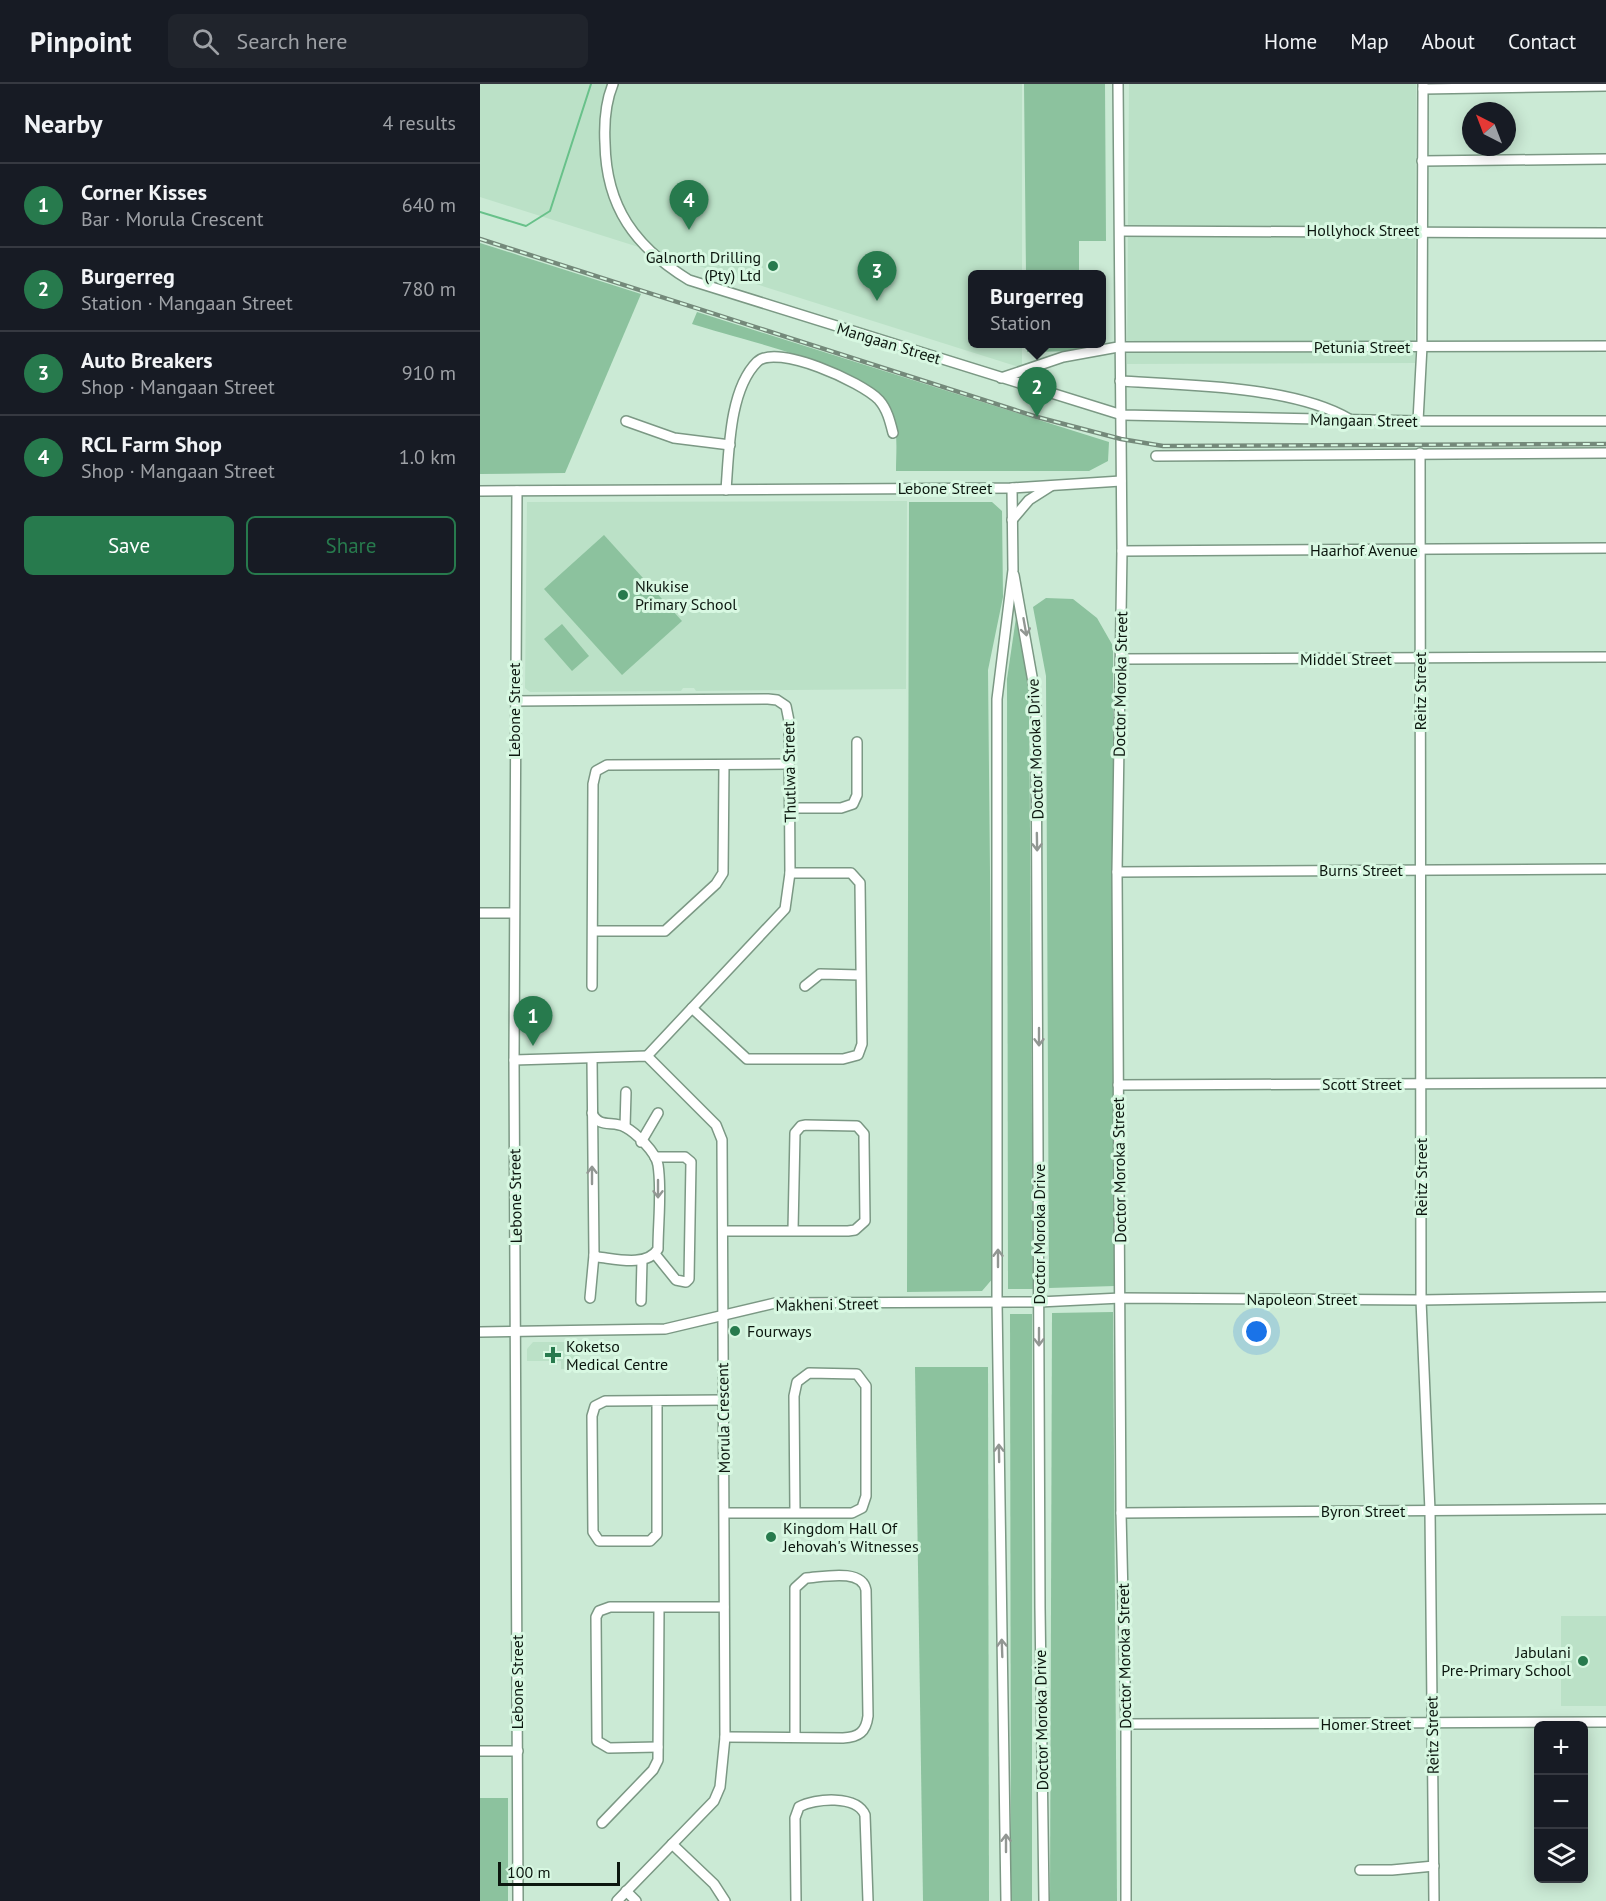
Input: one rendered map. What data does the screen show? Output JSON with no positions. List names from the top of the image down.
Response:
{
  "streets": {
    "street": [
      "Hollyhock Street",
      "Mangaan Street",
      "Petunia Street",
      "Lebone Street",
      "Haarhof Avenue",
      "Middel Street",
      "Doctor Moroka Street",
      "Reitz Street",
      "Doctor Moroka Drive",
      "Thutlwa Street",
      "Burns Street",
      "Scott Street",
      "Napoleon Street",
      "Makheni Street",
      "Morula Crescent",
      "Byron Street",
      "Homer Street"
    ]
  },
  "crossings": [
    ["Hollyhock Street", "Doctor Moroka Street"],
    ["Mangaan Street", "Petunia Street"],
    ["Mangaan Street", "Doctor Moroka Street"],
    ["Petunia Street", "Doctor Moroka Street"],
    ["Lebone Street", "Doctor Moroka Street"],
    ["Lebone Street", "Doctor Moroka Drive"],
    ["Lebone Street", "Thutlwa Street"],
    ["Lebone Street", "Makheni Street"],
    ["Haarhof Avenue", "Doctor Moroka Street"],
    ["Haarhof Avenue", "Reitz Street"],
    ["Middel Street", "Doctor Moroka Street"],
    ["Middel Street", "Reitz Street"],
    ["Doctor Moroka Street", "Burns Street"],
    ["Doctor Moroka Street", "Scott Street"],
    ["Doctor Moroka Street", "Napoleon Street"],
    ["Doctor Moroka Street", "Byron Street"],
    ["Doctor Moroka Street", "Homer Street"],
    ["Reitz Street", "Burns Street"],
    ["Reitz Street", "Scott Street"],
    ["Reitz Street", "Napoleon Street"],
    ["Reitz Street", "Byron Street"],
    ["Reitz Street", "Homer Street"],
    ["Doctor Moroka Drive", "Napoleon Street"],
    ["Doctor Moroka Drive", "Makheni Street"],
    ["Thutlwa Street", "Morula Crescent"],
    ["Napoleon Street", "Makheni Street"],
    ["Makheni Street", "Morula Crescent"]
  ],
  "places": {
    "other": [
      "Galnorth Drilling (Pty) Ltd",
      "Nkukise Primary School",
      "Fourways",
      "Kingdom Hall Of Jehovah's Witnesses",
      "Jabulani Pre-Primary School"
    ],
    "health": ["Koketso Medical Centre"]
  },
  "scale_bar": "100 m",
  "north": "top left",
  "page": {
    "header": "Pinpoint",
    "search": "Search here",
    "nav": [
      "Home",
      "Map",
      "About",
      "Contact"
    ],
    "heading": ["Nearby", "4 results"],
    "list": [
      {
        "mark": "1",
        "name": "Corner Kisses",
        "note": "Bar · Morula Crescent",
        "value": "640 m"
      },
      {
        "mark": "2",
        "name": "Burgerreg",
        "note": "Station · Mangaan Street",
        "value": "780 m"
      },
      {
        "mark": "3",
        "name": "Auto Breakers",
        "note": "Shop · Mangaan Street",
        "value": "910 m"
      },
      {
        "mark": "4",
        "name": "RCL Farm Shop",
        "note": "Shop · Mangaan Street",
        "value": "1.0 km"
      }
    ],
    "pins": [
      "4",
      "3",
      "2",
      "1"
    ],
    "popup": ["Burgerreg", "Station"],
    "buttons": ["Save", "Share"],
    "map_buttons": ["+", "−"],
    "scale": "100 m"
  }
}
